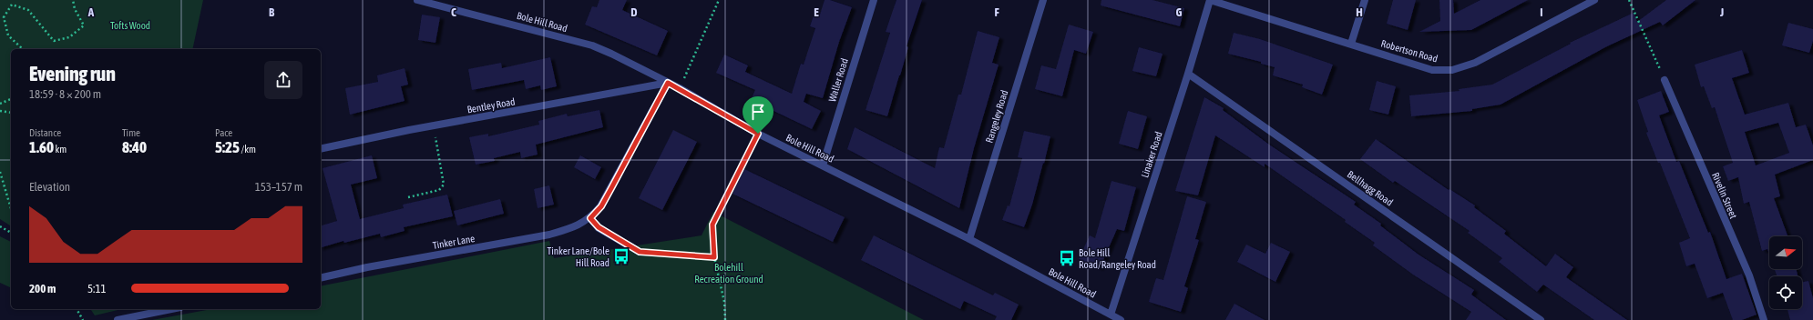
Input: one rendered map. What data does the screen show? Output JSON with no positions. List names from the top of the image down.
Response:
{
  "streets": {
    "street": [
      "Bole Hill Road",
      "Robertson Road",
      "Waller Road",
      "Bentley Road",
      "Rangeley Road",
      "Linaker Road",
      "Bellhagg Road",
      "Rivelin Street",
      "Tinker Lane"
    ]
  },
  "crossings": [
    ["Bole Hill Road", "Waller Road"],
    ["Bole Hill Road", "Bentley Road"],
    ["Bole Hill Road", "Rangeley Road"],
    ["Bole Hill Road", "Linaker Road"],
    ["Bole Hill Road", "Tinker Lane"],
    ["Robertson Road", "Linaker Road"],
    ["Bentley Road", "Tinker Lane"],
    ["Linaker Road", "Bellhagg Road"]
  ],
  "parks": ["Tofts Wood", "Bolehill Recreation Ground"],
  "places": {
    "bus stop": ["Tinker Lane/Bole Hill Road", "Bole Hill Road/Rangeley Road"]
  },
  "north": "right",
  "page": {
    "heading": ["Evening run", "18:59 · 8 × 200 m"],
    "stats": [
      ["Distance", "1.60 km"],
      ["Time", "8:40"],
      ["Pace", "5:25 /km"]
    ],
    "chart": ["Elevation", "153–157 m"],
    "list": [
      {
        "name": "200 m",
        "note": "5:11"
      }
    ]
  },
  "grid": {
    "columns": [
      "A",
      "B",
      "C",
      "D",
      "E",
      "F",
      "G",
      "H",
      "I",
      "J"
    ]
  }
}
